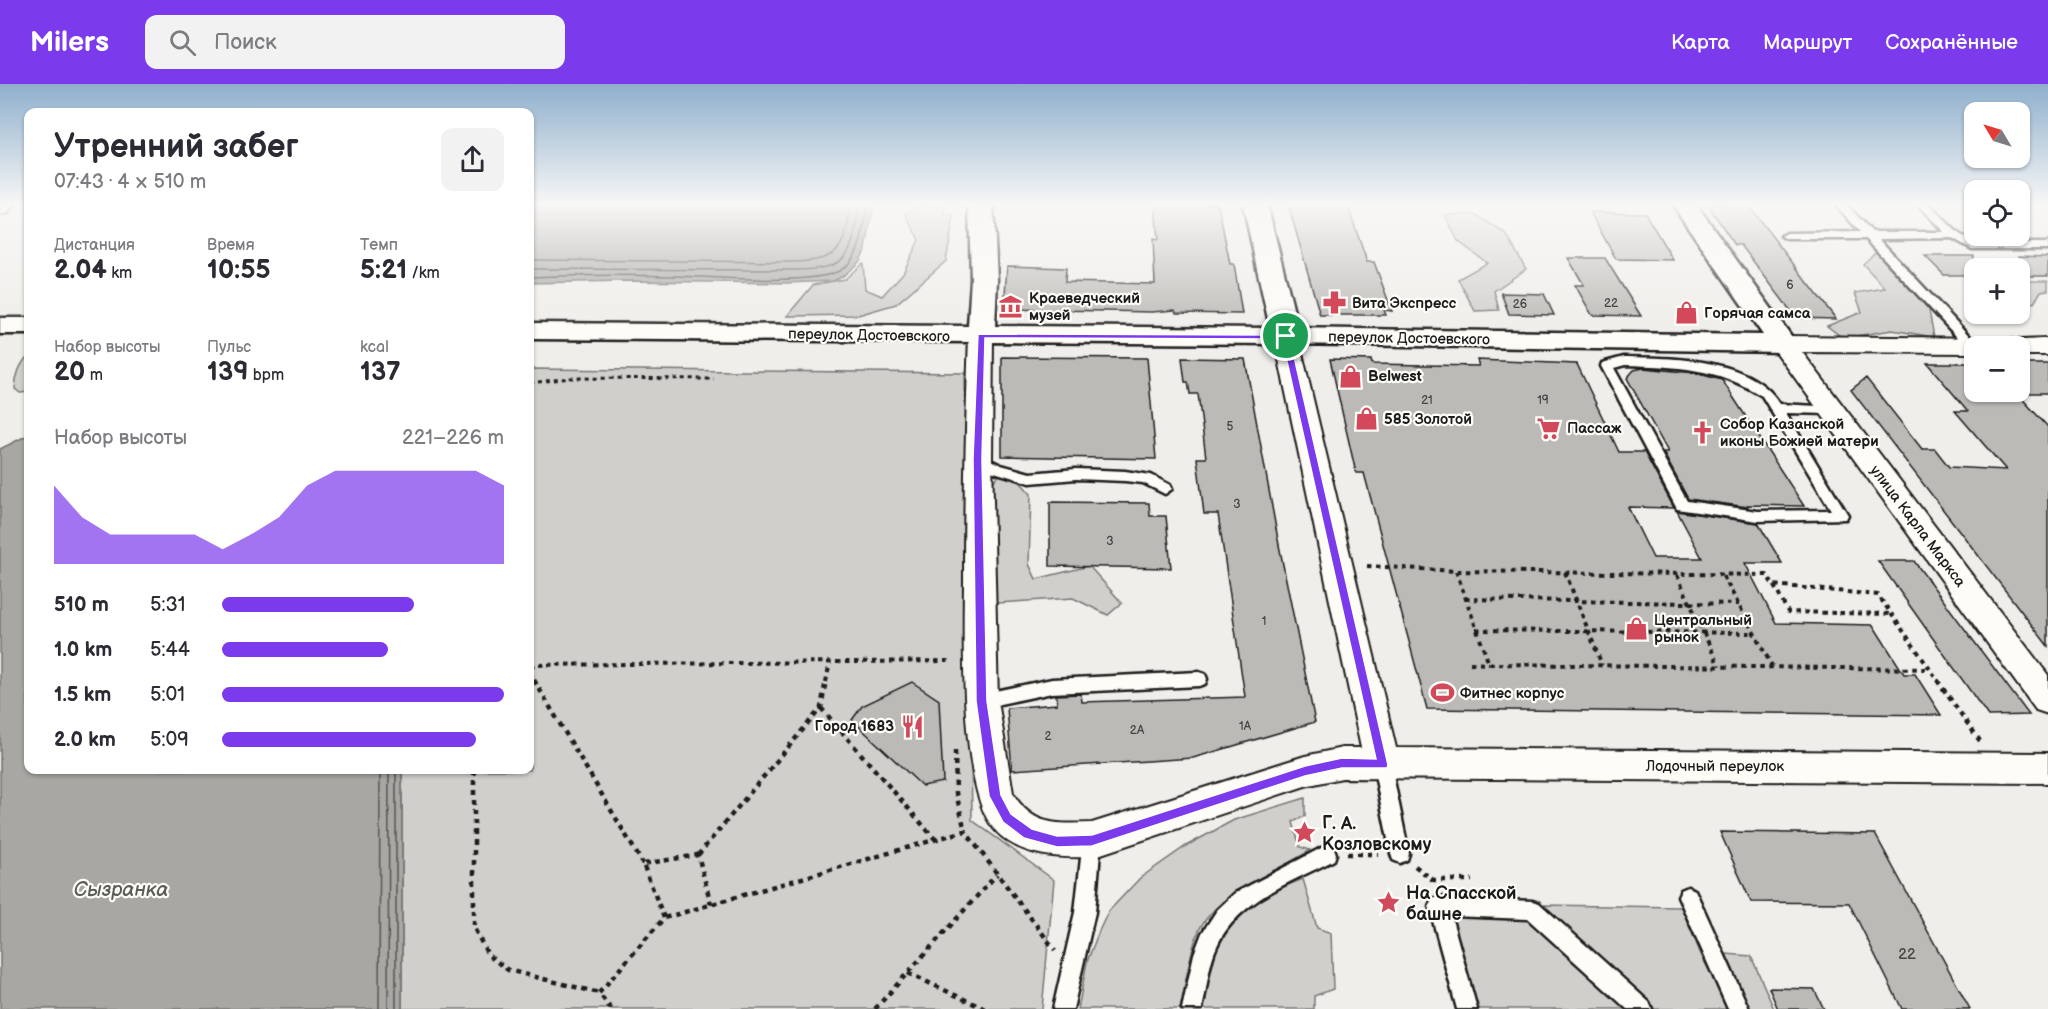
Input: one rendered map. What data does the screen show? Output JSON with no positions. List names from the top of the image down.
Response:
{
  "streets": {
    "main road": ["переулок Достоевского", "улица Карла Маркса"],
    "street": ["Лодочный переулок"]
  },
  "crossings": [
    ["переулок Достоевского", "улица Карла Маркса"],
    ["переулок Достоевского", "Лодочный переулок"]
  ],
  "water": ["Сызранка"],
  "places": {
    "pharmacy": ["Вита Экспресс"],
    "museum": ["Краеведческий музей"],
    "shop": [
      "Горячая самса",
      "Belwest",
      "585 Золотой",
      "Центральный рынок"
    ],
    "supermarket": ["Пассаж"],
    "church": ["Собор Казанской иконы Божией матери"],
    "sports": ["Фитнес корпус"],
    "restaurant": ["Город 1683"],
    "place": ["Г. А. Козловскому", "На Спасской башне"]
  },
  "house_numbers": [
    "6",
    "22",
    "26",
    "21",
    "19",
    "5",
    "3",
    "3",
    "1",
    "1А",
    "2А",
    "2",
    "22"
  ],
  "north": "top left",
  "page": {
    "header": "Milers",
    "search": "Поиск",
    "nav": ["Карта", "Маршрут", "Сохранённые"],
    "map_buttons": ["+", "−"],
    "heading": ["Утренний забег", "07:43 · 4 × 510 m"],
    "stats": [
      ["Дистанция", "2.04 km"],
      ["Время", "10:55"],
      ["Темп", "5:21 /km"],
      ["Набор высоты", "20 m"],
      ["Пульс", "139 bpm"],
      ["kcal", "137"]
    ],
    "chart": ["Набор высоты", "221–226 m"],
    "list": [
      {
        "name": "510 m",
        "note": "5:31"
      },
      {
        "name": "1.0 km",
        "note": "5:44"
      },
      {
        "name": "1.5 km",
        "note": "5:01"
      },
      {
        "name": "2.0 km",
        "note": "5:09"
      }
    ]
  }
}
